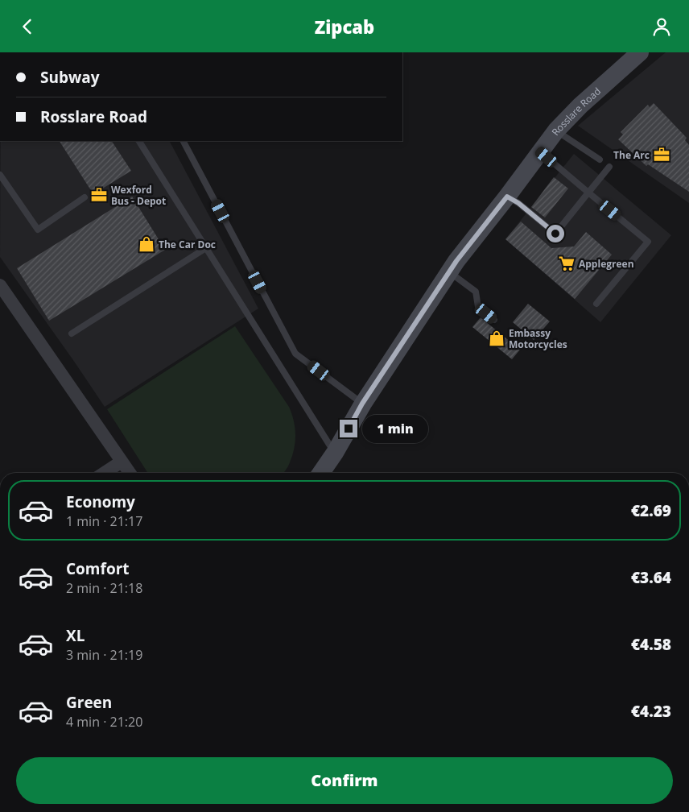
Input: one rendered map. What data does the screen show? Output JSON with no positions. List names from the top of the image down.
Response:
{
  "streets": {
    "main road": ["Rosslare Road"]
  },
  "places": {
    "office": ["The Arc", "Wexford Bus - Depot"],
    "shop": ["The Car Doc", "Embassy Motorcycles"],
    "supermarket": ["Applegreen"]
  },
  "page": {
    "header": "Zipcab",
    "banner": ["Subway", "Rosslare Road"],
    "bubble": "1 min",
    "list": [
      {
        "name": "Economy",
        "note": "1 min · 21:17",
        "value": "€2.69"
      },
      {
        "name": "Comfort",
        "note": "2 min · 21:18",
        "value": "€3.64"
      },
      {
        "name": "XL",
        "note": "3 min · 21:19",
        "value": "€4.58"
      },
      {
        "name": "Green",
        "note": "4 min · 21:20",
        "value": "€4.23"
      }
    ],
    "buttons": "Confirm"
  }
}
